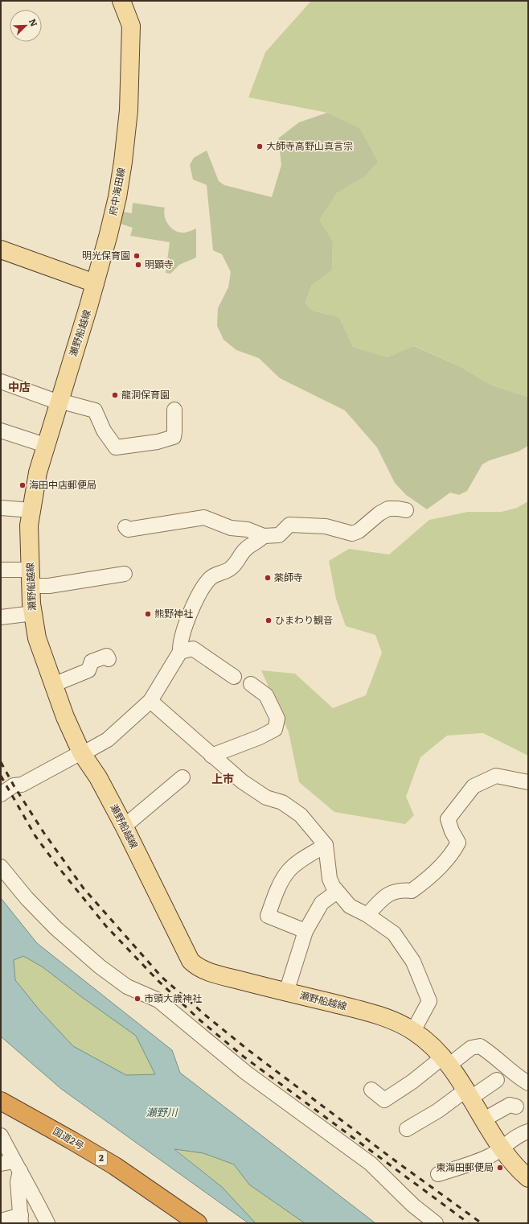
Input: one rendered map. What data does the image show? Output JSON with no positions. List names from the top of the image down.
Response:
{
  "streets": {
    "highway": ["国道2号", "2"],
    "main road": ["府中海田線", "瀬野船越線"]
  },
  "crossings": [
    ["府中海田線", "瀬野船越線"]
  ],
  "districts": ["中店", "上市"],
  "water": ["瀬野川"],
  "places": [
    "大師寺高野山真言宗",
    "明光保育園",
    "明顕寺",
    "龍洞保育園",
    "海田中店郵便局",
    "薬師寺",
    "熊野神社",
    "ひまわり観音",
    "市頭大歳神社",
    "東海田郵便局"
  ],
  "north": "top right"
}
